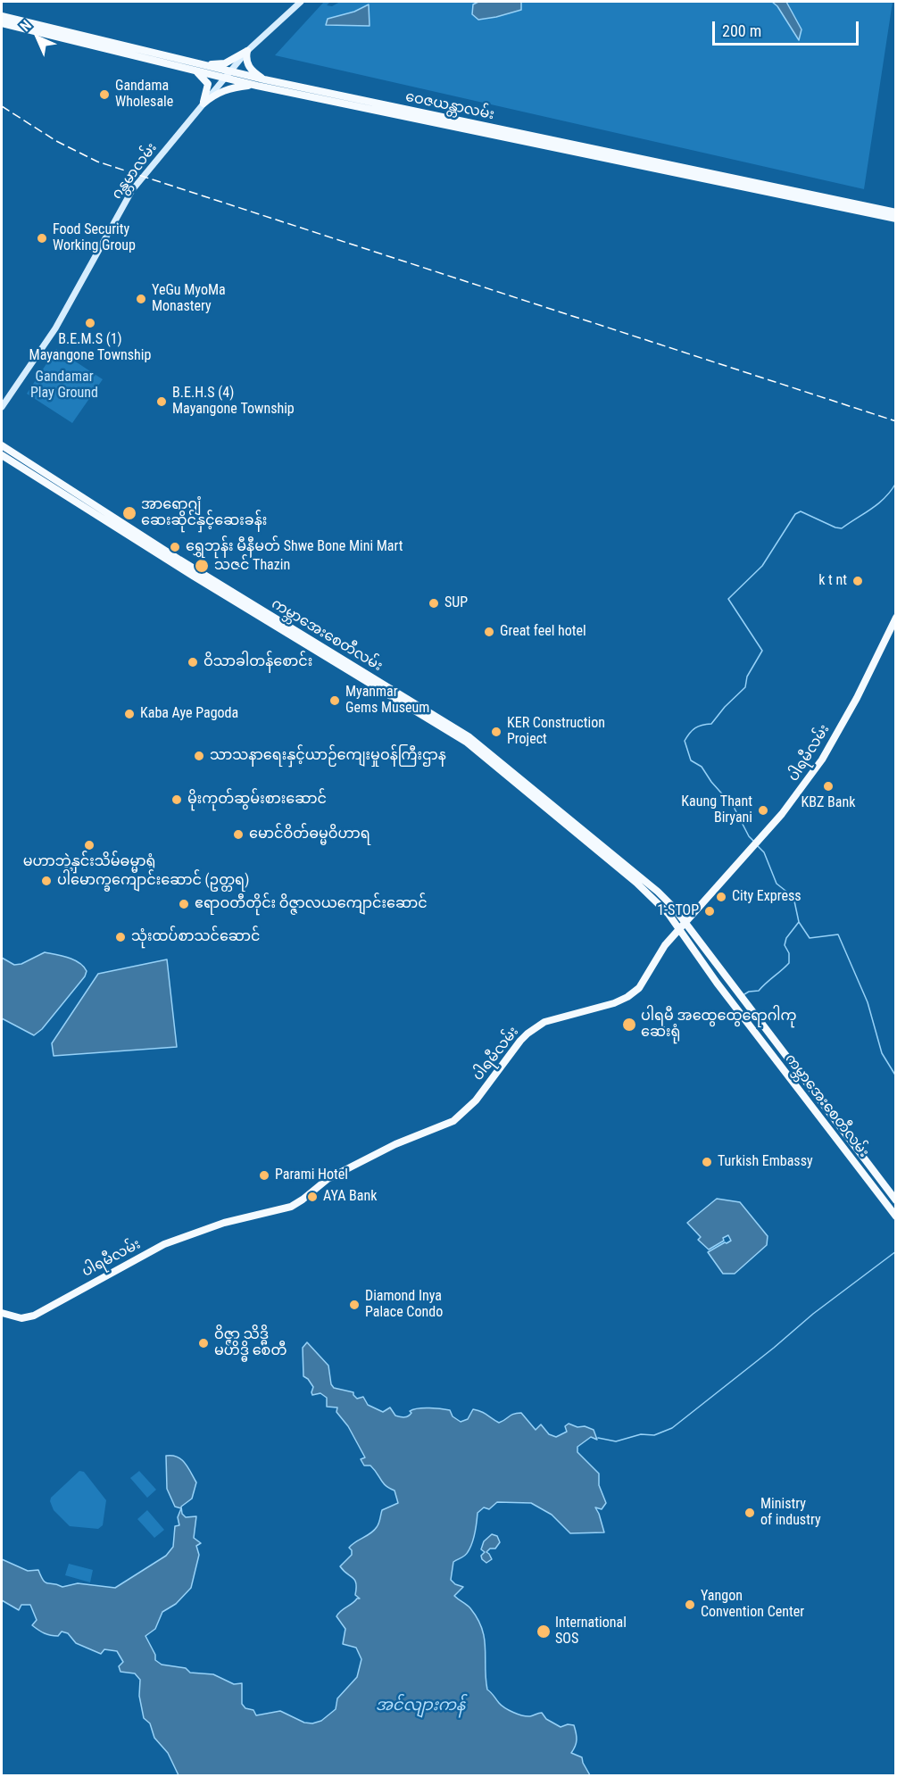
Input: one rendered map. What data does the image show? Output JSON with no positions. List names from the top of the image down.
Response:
{
  "streets": {
    "main road": [
      "ဝေဇယန္တာလမ်း",
      "ဂန္တမာလမ်း",
      "ကမ္ဘာအေးစေတီလမ်း",
      "ပါရမီလမ်း"
    ]
  },
  "crossings": [
    ["ဝေဇယန္တာလမ်း", "ဂန္တမာလမ်း"],
    ["ကမ္ဘာအေးစေတီလမ်း", "ပါရမီလမ်း"]
  ],
  "water": ["အင်လျားကန်"],
  "parks": ["Gandamar Play Ground"],
  "places": [
    "Gandama Wholesale",
    "Food Security Working Group",
    "YeGu MyoMa Monastery",
    "B.E.M.S (1) Mayangone Township",
    "B.E.H.S (4) Mayangone Township",
    "အာရောဂျံ ဆေးဆိုင်နှင့်ဆေးခန်း",
    "ရွှေဘုန်း မီနီမတ် Shwe Bone Mini Mart",
    "သဇင် Thazin",
    "k t nt",
    "SUP",
    "Great feel hotel",
    "ဝိသာခါတန်စောင်း",
    "Myanmar Gems Museum",
    "Kaba Aye Pagoda",
    "KER Construction Project",
    "သာသနာရေးနှင့်ယာဉ်ကျေးမှုဝန်ကြီးဌာန",
    "KBZ Bank",
    "မိုးကုတ်ဆွမ်းစားဆောင်",
    "Kaung Thant Biryani",
    "မောင်ဝိတ်ဓမ္မဝိဟာရ",
    "မဟာဘွဲ့နှင်းသိမ်ဓမ္မာရုံ",
    "ပါမောက္ခကျောင်းဆောင် (ဥတ္တရ)",
    "City Express",
    "ဧရာဝတီတိုင်း ဝိဇ္ဇာလယကျောင်းဆောင်",
    "1-STOP",
    "သုံးထပ်စာသင်ဆောင်",
    "ပါရမီ အထွေထွေရောဂါကု ဆေးရုံ",
    "Turkish Embassy",
    "Parami Hotel",
    "AYA Bank",
    "Diamond Inya Palace Condo",
    "ဝိဇ္ဇာ သိဒ္ဓိ မဟိဒ္ဓိ စေတီ",
    "Ministry of industry",
    "Yangon Convention Center",
    "International SOS"
  ],
  "scale_bar": "200 m",
  "north": "top left"
}
